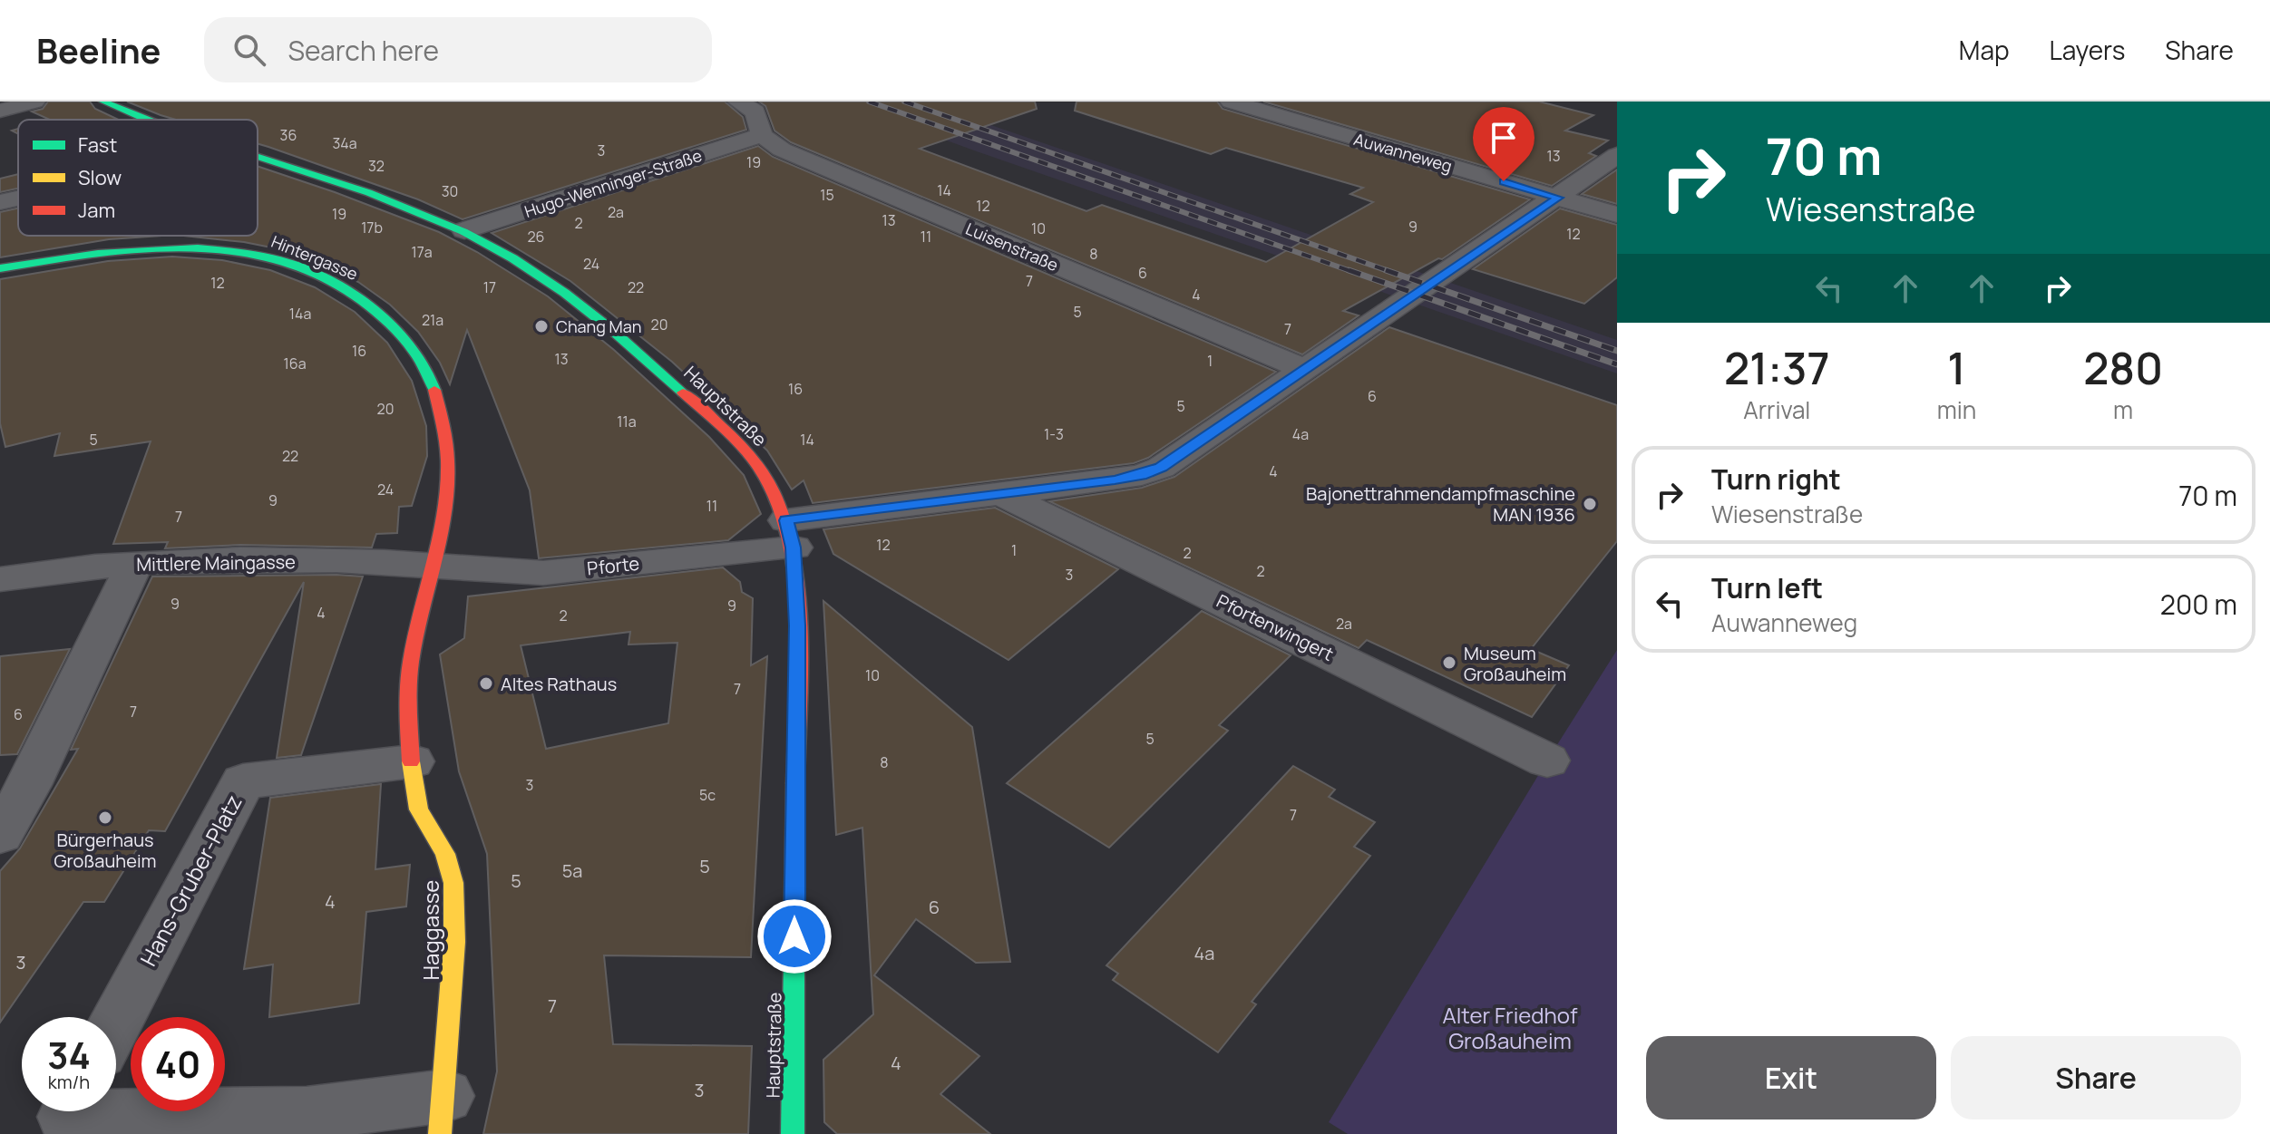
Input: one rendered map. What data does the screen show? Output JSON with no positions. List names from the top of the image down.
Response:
{
  "streets": {
    "street": [
      "Auwanneweg",
      "Hugo-Wenninger-Straße",
      "Luisenstraße",
      "Hintergasse",
      "Hauptstraße",
      "Mittlere Maingasse",
      "Pforte",
      "Pfortenwingert",
      "Hans-Gruber-Platz",
      "Haggasse"
    ]
  },
  "crossings": [
    ["Auwanneweg", "Pforte"],
    ["Hugo-Wenninger-Straße", "Luisenstraße"],
    ["Hugo-Wenninger-Straße", "Hauptstraße"],
    ["Luisenstraße", "Pforte"],
    ["Hintergasse", "Mittlere Maingasse"],
    ["Hintergasse", "Pforte"],
    ["Hintergasse", "Haggasse"],
    ["Hauptstraße", "Pforte"],
    ["Mittlere Maingasse", "Pforte"],
    ["Mittlere Maingasse", "Haggasse"],
    ["Pforte", "Pfortenwingert"],
    ["Pforte", "Haggasse"],
    ["Hans-Gruber-Platz", "Haggasse"]
  ],
  "parks": ["Alter Friedhof Großauheim"],
  "places": [
    "Chang Man",
    "Bajonettrahmendampfmaschine MAN 1936",
    "Museum Großauheim",
    "Altes Rathaus",
    "Bürgerhaus Großauheim"
  ],
  "house_numbers": [
    "36",
    "34a",
    "3",
    "13",
    "19",
    "32",
    "14",
    "30",
    "15",
    "12",
    "2a",
    "19",
    "13",
    "2",
    "9",
    "17b",
    "10",
    "12",
    "26",
    "11",
    "17a",
    "8",
    "24",
    "6",
    "7",
    "12",
    "17",
    "22",
    "4",
    "5",
    "14a",
    "21a",
    "20",
    "7",
    "16",
    "13",
    "1",
    "16a",
    "16",
    "6",
    "5",
    "20",
    "11a",
    "1-3",
    "4a",
    "5",
    "14",
    "22",
    "4",
    "24",
    "9",
    "11",
    "7",
    "12",
    "1",
    "2",
    "2",
    "3",
    "9",
    "9",
    "4",
    "2",
    "2a",
    "10",
    "7",
    "7",
    "6",
    "5",
    "8",
    "3",
    "5c",
    "7",
    "5",
    "5a",
    "5",
    "4",
    "6",
    "4a",
    "3",
    "7",
    "4",
    "3"
  ],
  "legend": ["Fast", "Slow", "Jam"],
  "page": {
    "header": "Beeline",
    "search": "Search here",
    "nav": ["Map", "Layers", "Share"],
    "turn": ["70 m", "Wiesenstraße"],
    "eta": [
      "21:37",
      "Arrival",
      "1",
      "min",
      "280",
      "m"
    ],
    "list": [
      {
        "name": "Turn right",
        "note": "Wiesenstraße",
        "value": "70 m"
      },
      {
        "name": "Turn left",
        "note": "Auwanneweg",
        "value": "200 m"
      }
    ],
    "speed": "34 km/h",
    "limit": "40",
    "buttons": ["Exit", "Share"]
  }
}
